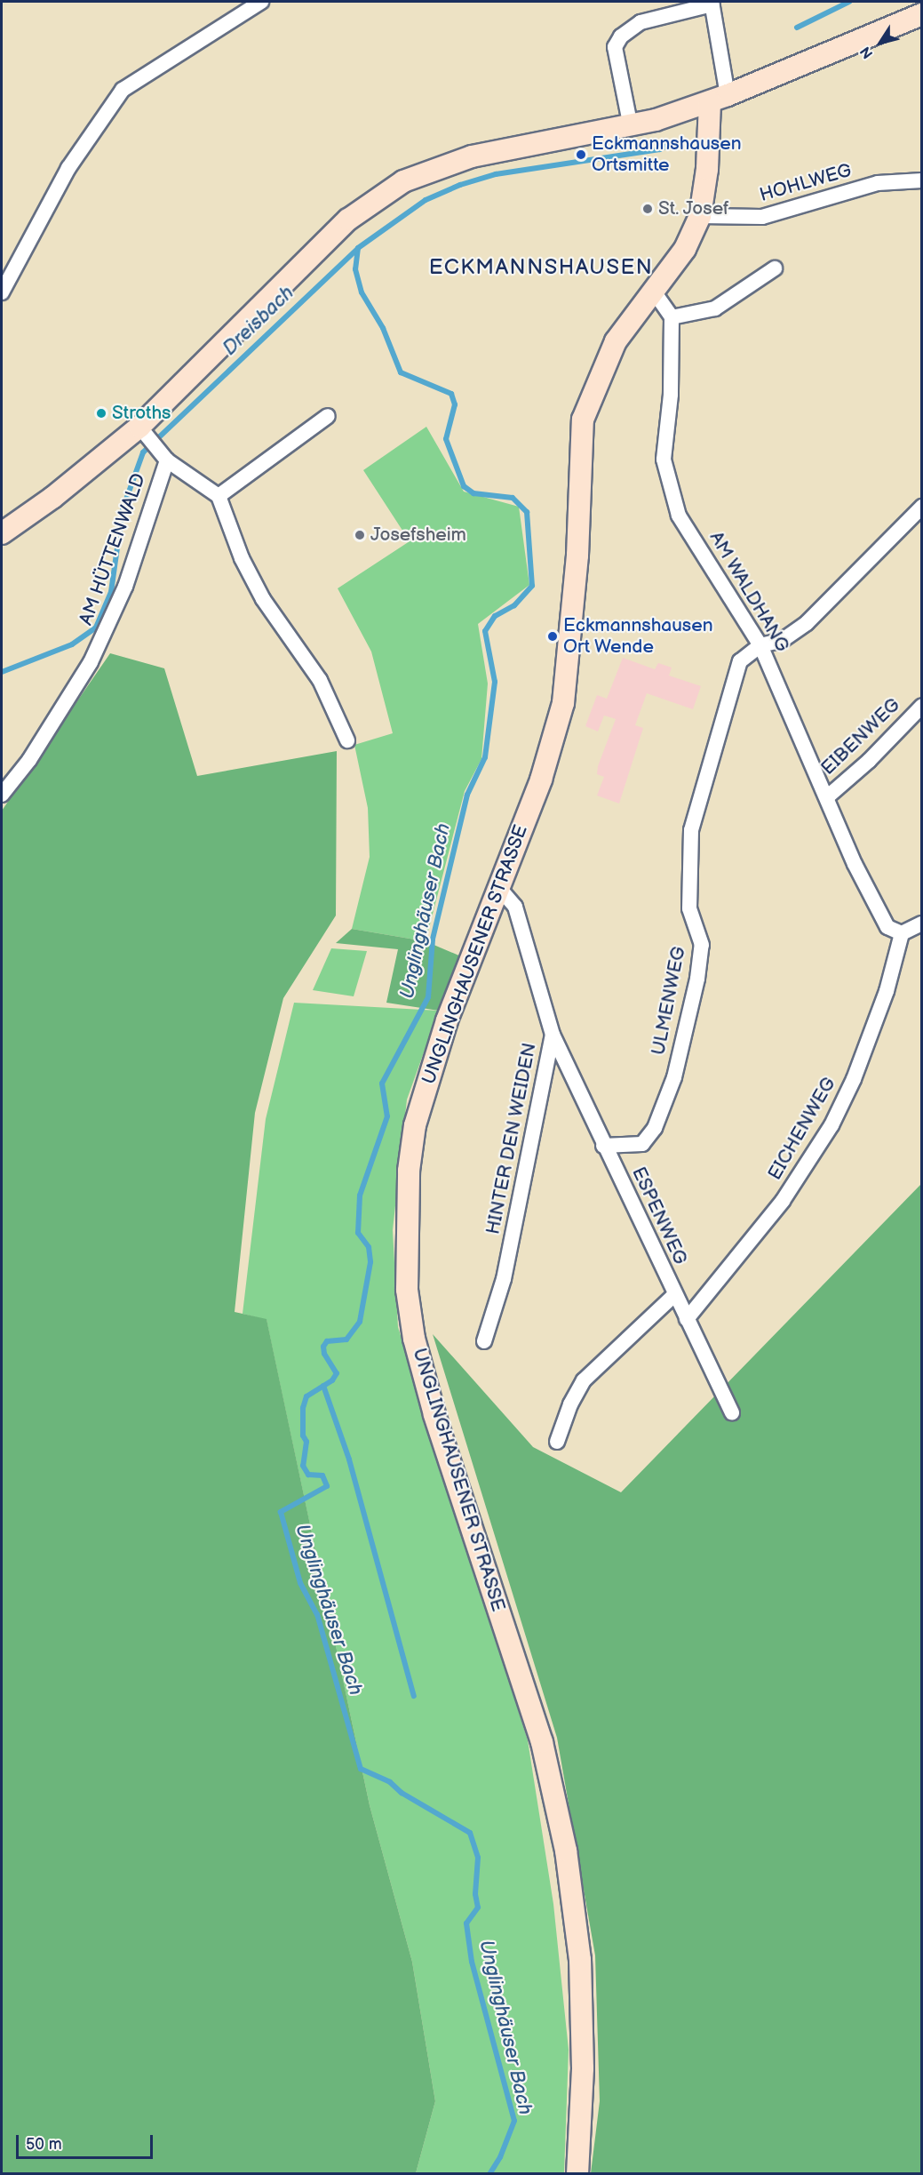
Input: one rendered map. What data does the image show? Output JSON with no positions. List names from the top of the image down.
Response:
{
  "streets": {
    "main road": ["UNGLINGHAUSENER STRASSE"],
    "street": [
      "HOHLWEG",
      "AM HÜTTENWALD",
      "AM WALDHANG",
      "EIBENWEG",
      "ULMENWEG",
      "EICHENWEG",
      "HINTER DEN WEIDEN",
      "ESPENWEG"
    ]
  },
  "crossings": [
    ["HOHLWEG", "UNGLINGHAUSENER STRASSE"],
    ["AM WALDHANG", "EIBENWEG"],
    ["AM WALDHANG", "ULMENWEG"],
    ["AM WALDHANG", "EICHENWEG"],
    ["UNGLINGHAUSENER STRASSE", "HINTER DEN WEIDEN"],
    ["ULMENWEG", "ESPENWEG"],
    ["EICHENWEG", "ESPENWEG"],
    ["HINTER DEN WEIDEN", "ESPENWEG"]
  ],
  "districts": ["ECKMANNSHAUSEN"],
  "water": ["Dreisbach", "Unglinghäuser Bach"],
  "places": [
    "Eckmannshausen Ortsmitte",
    "St. Josef",
    "Stroths",
    "Josefsheim",
    "Eckmannshausen Ort Wende"
  ],
  "scale_bar": "50 m",
  "north": "bottom left"
}
